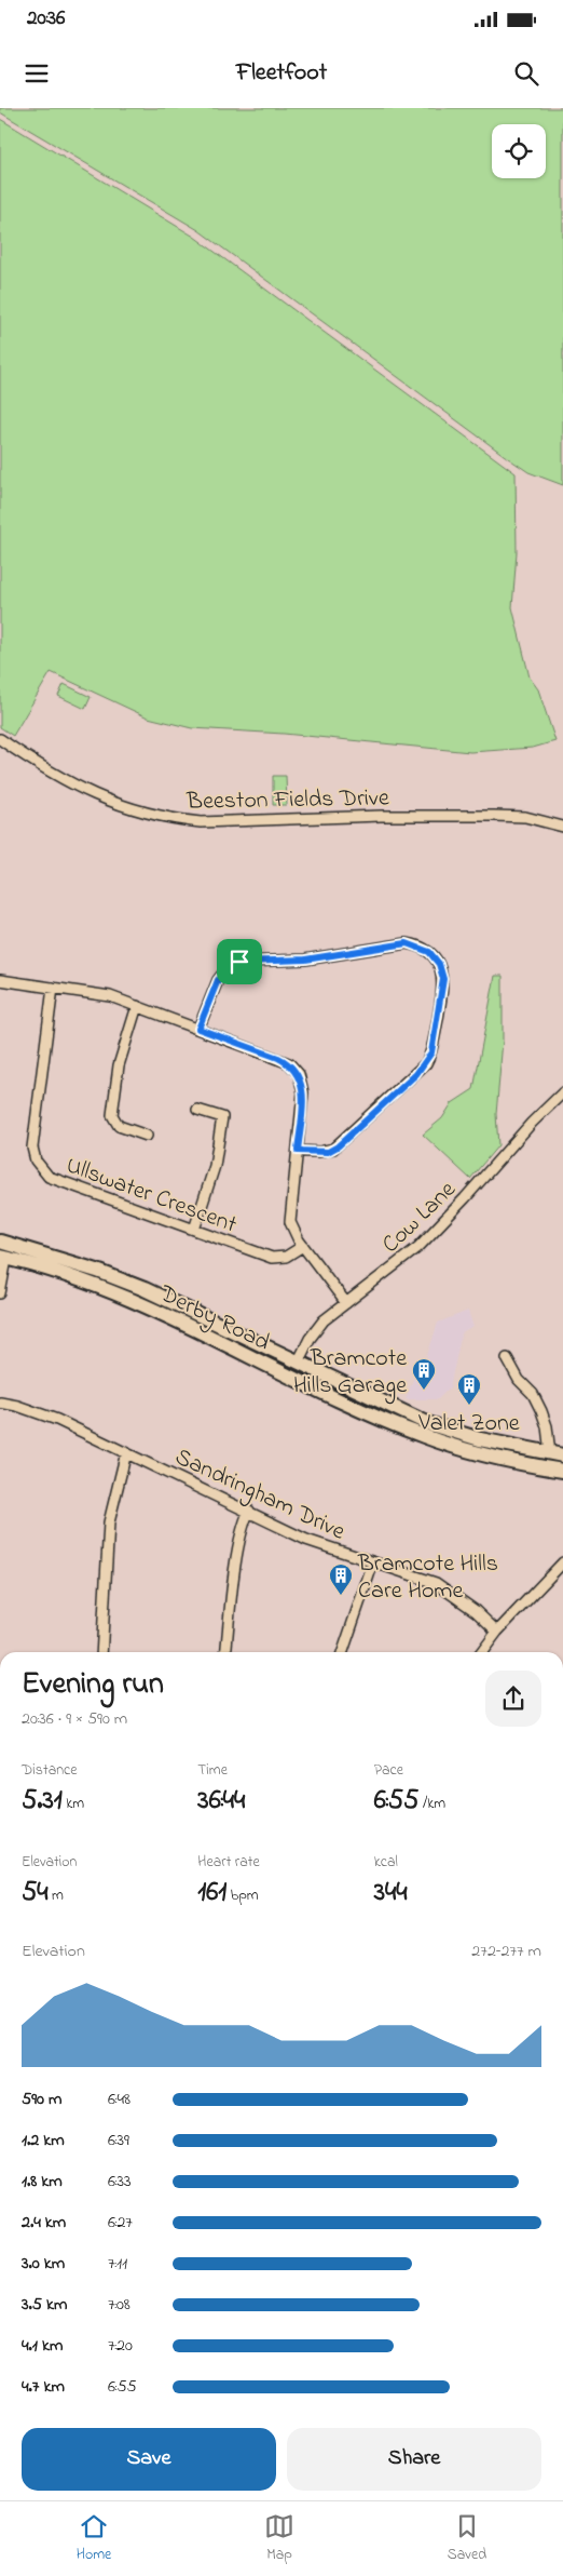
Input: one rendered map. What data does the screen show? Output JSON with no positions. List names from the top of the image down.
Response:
{
  "streets": {
    "highway": ["Derby Road"],
    "street": [
      "Beeston Fields Drive",
      "Ullswater Crescent",
      "Cow Lane",
      "Sandringham Drive"
    ]
  },
  "crossings": [
    ["Cow Lane", "Derby Road"]
  ],
  "places": {
    "building": ["Bramcote Hills Garage", "Valet Zone", "Bramcote Hills Care Home"]
  },
  "page": {
    "status": "20:36",
    "header": "Fleetfoot",
    "heading": ["Evening run", "20:36 · 9 × 590 m"],
    "stats": [
      ["Distance", "5.31 km"],
      ["Time", "36:44"],
      ["Pace", "6:55 /km"],
      ["Elevation", "54 m"],
      ["Heart rate", "161 bpm"],
      ["kcal", "344"]
    ],
    "chart": ["Elevation", "272–277 m"],
    "list": [
      {
        "name": "590 m",
        "note": "6:48"
      },
      {
        "name": "1.2 km",
        "note": "6:39"
      },
      {
        "name": "1.8 km",
        "note": "6:33"
      },
      {
        "name": "2.4 km",
        "note": "6:27"
      },
      {
        "name": "3.0 km",
        "note": "7:11"
      },
      {
        "name": "3.5 km",
        "note": "7:08"
      },
      {
        "name": "4.1 km",
        "note": "7:20"
      },
      {
        "name": "4.7 km",
        "note": "6:55"
      }
    ],
    "buttons": ["Save", "Share"],
    "tabs": ["Home", "Map", "Saved"]
  }
}
